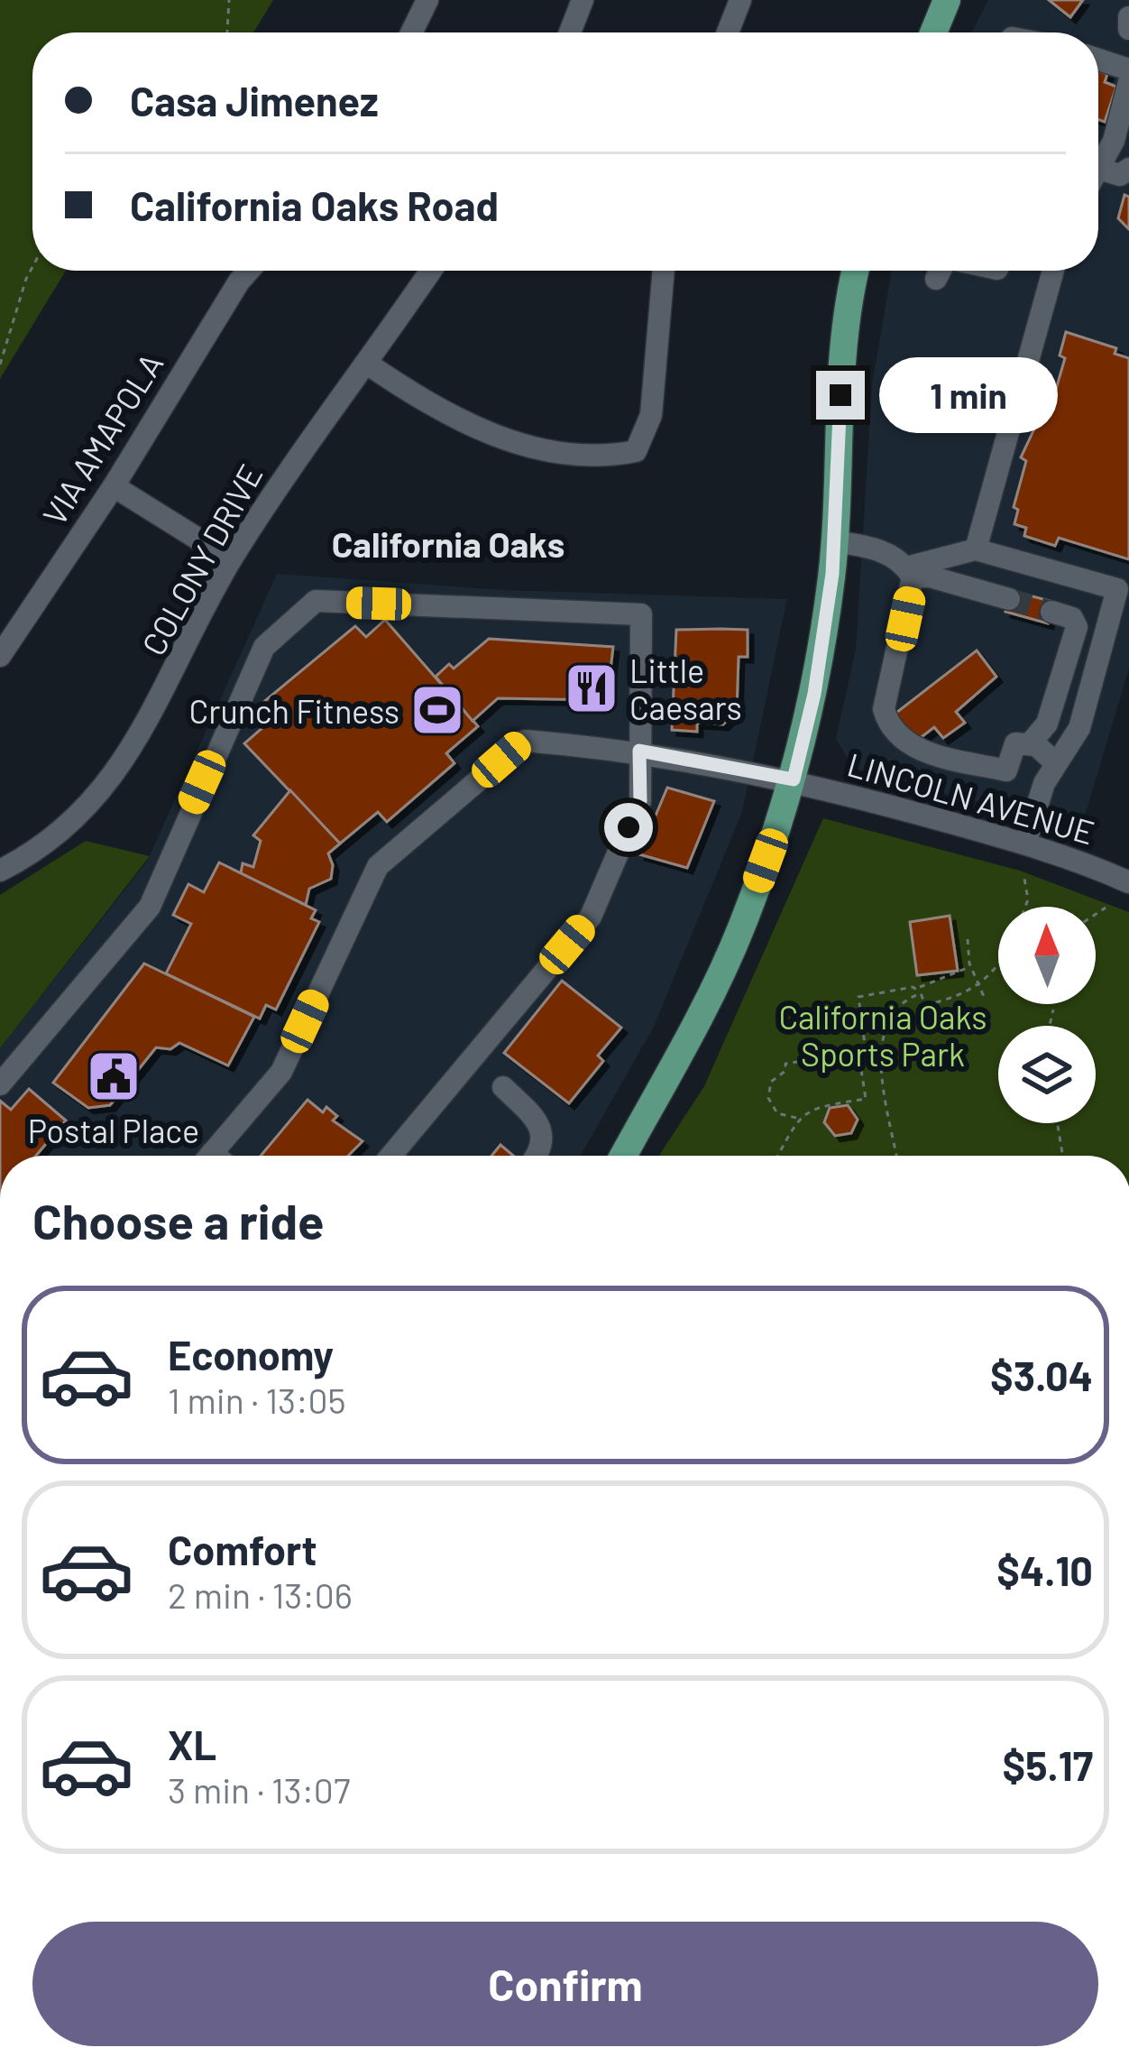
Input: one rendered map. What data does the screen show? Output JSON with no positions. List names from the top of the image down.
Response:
{
  "streets": {
    "street": ["VIA AMAPOLA", "COLONY DRIVE", "LINCOLN AVENUE"]
  },
  "districts": ["California Oaks"],
  "parks": ["California Oaks Sports Park"],
  "places": {
    "restaurant": ["Little Caesars"],
    "sports": ["Crunch Fitness"],
    "public building": ["Postal Place"]
  },
  "north": "top",
  "page": {
    "banner": ["Casa Jimenez", "California Oaks Road"],
    "bubble": "1 min",
    "heading": "Choose a ride",
    "list": [
      {
        "name": "Economy",
        "note": "1 min · 13:05",
        "value": "$3.04"
      },
      {
        "name": "Comfort",
        "note": "2 min · 13:06",
        "value": "$4.10"
      },
      {
        "name": "XL",
        "note": "3 min · 13:07",
        "value": "$5.17"
      }
    ],
    "buttons": "Confirm"
  }
}
